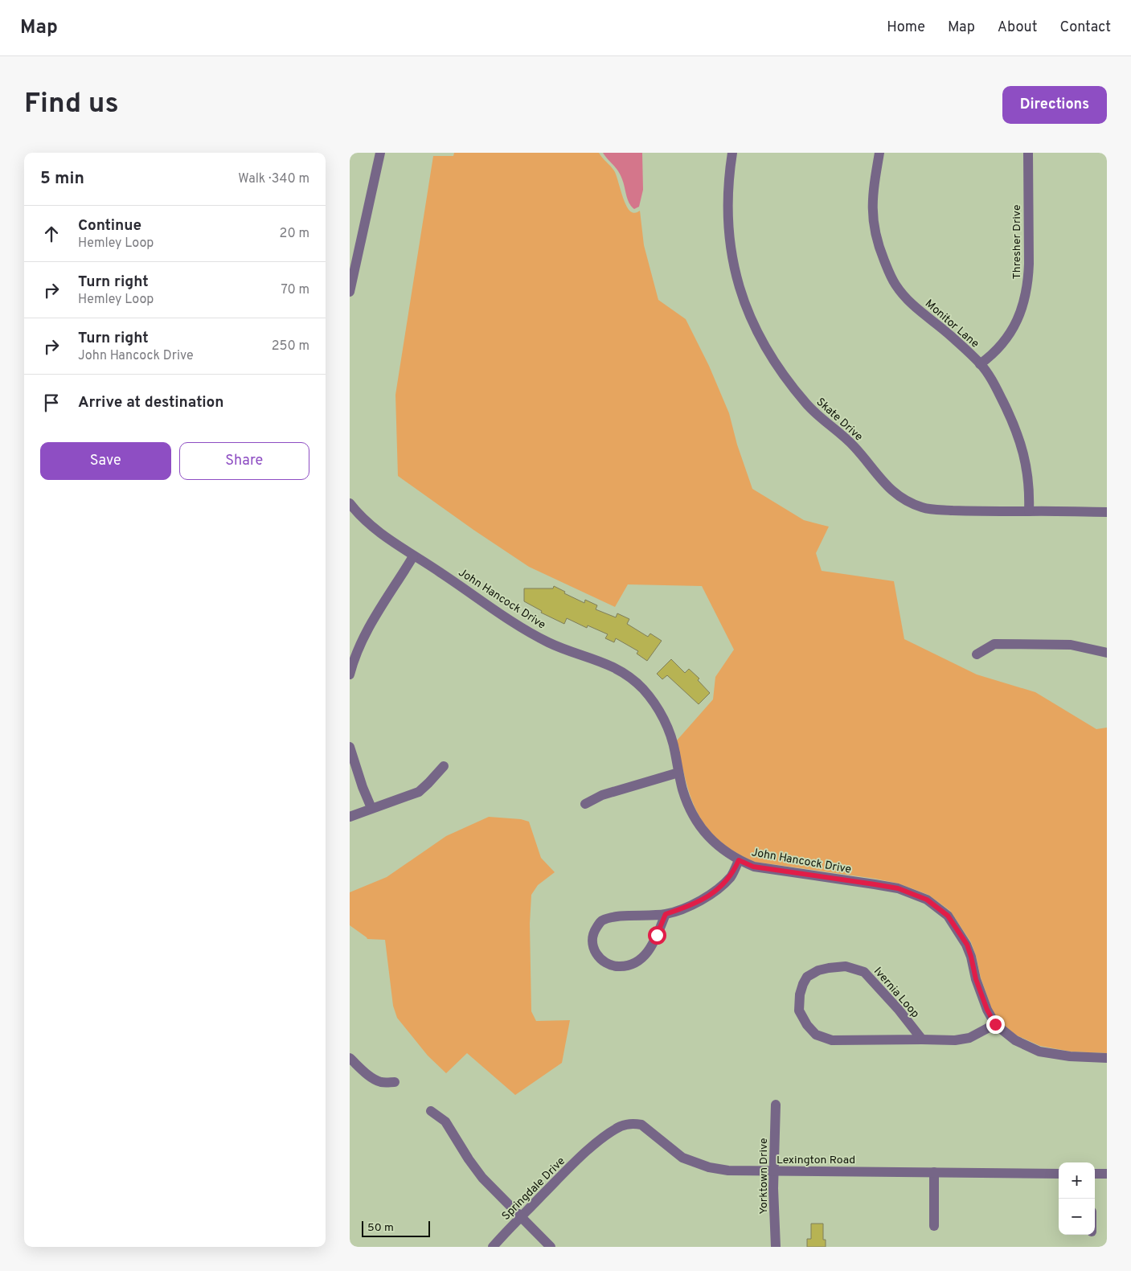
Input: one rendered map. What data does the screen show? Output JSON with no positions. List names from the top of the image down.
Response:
{
  "streets": {
    "street": [
      "Thresher Drive",
      "Monitor Lane",
      "Skate Drive",
      "John Hancock Drive",
      "Ivernia Loop",
      "Lexington Road",
      "Yorktown Drive",
      "Springdale Drive"
    ]
  },
  "crossings": [
    ["Thresher Drive", "Monitor Lane"],
    ["Monitor Lane", "Skate Drive"],
    ["John Hancock Drive", "Ivernia Loop"],
    ["Lexington Road", "Yorktown Drive"],
    ["Lexington Road", "Springdale Drive"]
  ],
  "scale_bar": "50 m",
  "page": {
    "header": "Map",
    "nav": [
      "Home",
      "Map",
      "About",
      "Contact"
    ],
    "buttons": [
      "Directions",
      ["Save", "Share"]
    ],
    "title": "Find us",
    "heading": ["5 min", "Walk · 340 m"],
    "list": [
      ["Continue", "Hemley Loop", "20 m"],
      ["Turn right", "Hemley Loop", "70 m"],
      ["Turn right", "John Hancock Drive", "250 m"],
      "Arrive at destination"
    ],
    "map_buttons": ["+", "−"],
    "scale": "50 m"
  }
}
